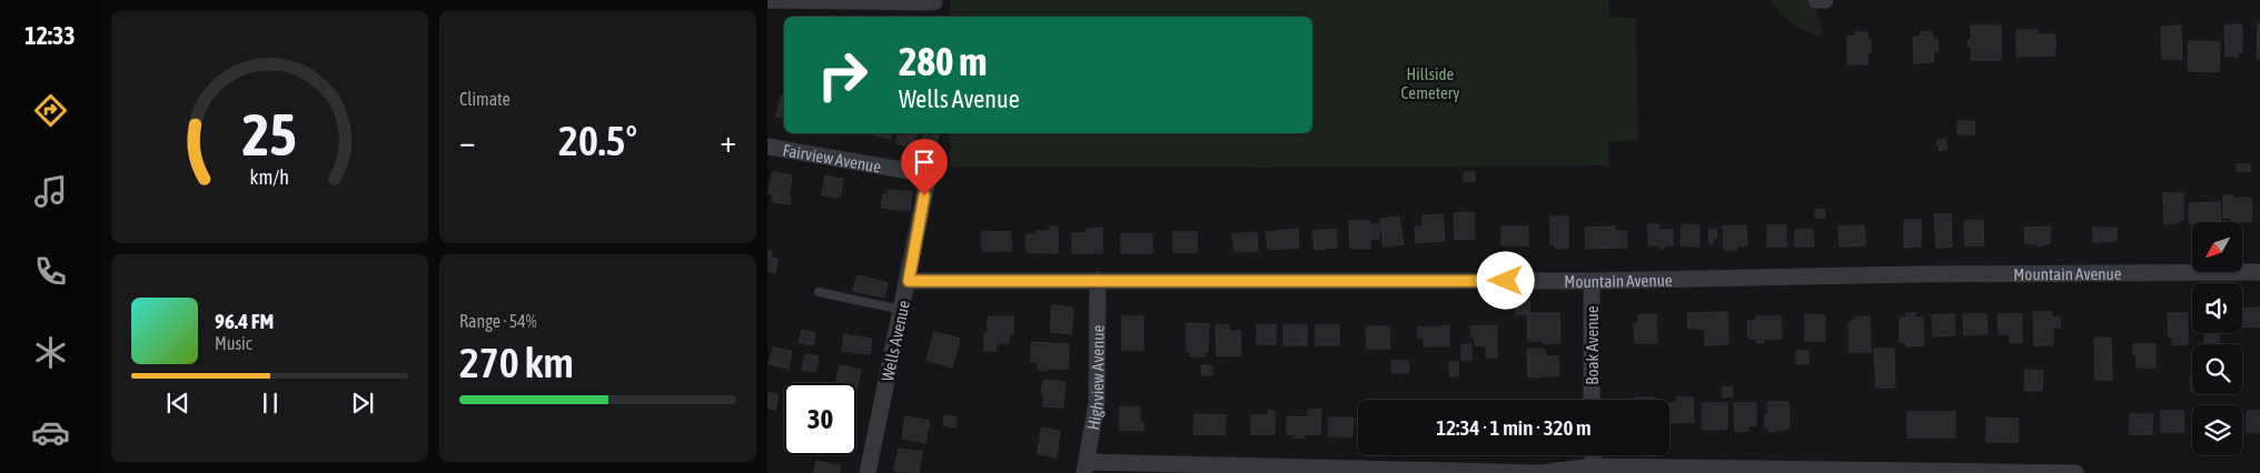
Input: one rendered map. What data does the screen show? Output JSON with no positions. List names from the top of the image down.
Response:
{
  "streets": {
    "street": [
      "Fairview Avenue",
      "Mountain Avenue",
      "Wells Avenue",
      "Boak Avenue",
      "Highview Avenue"
    ]
  },
  "crossings": [
    ["Fairview Avenue", "Wells Avenue"],
    ["Mountain Avenue", "Wells Avenue"],
    ["Mountain Avenue", "Boak Avenue"],
    ["Mountain Avenue", "Highview Avenue"]
  ],
  "parks": ["Hillside Cemetery"],
  "north": "bottom left",
  "page": {
    "tabs": "12:33",
    "tile": [
      "Climate",
      ["Range · 54%", "270 km"]
    ],
    "turn": ["280 m", "Wells Avenue"],
    "heat": ["−", "20.5°", "+"],
    "song": ["96.4 FM", "Music"],
    "limit": "30",
    "trip": "12:34 · 1 min · 320 m",
    "gauge": ["25", "km/h"]
  }
}
